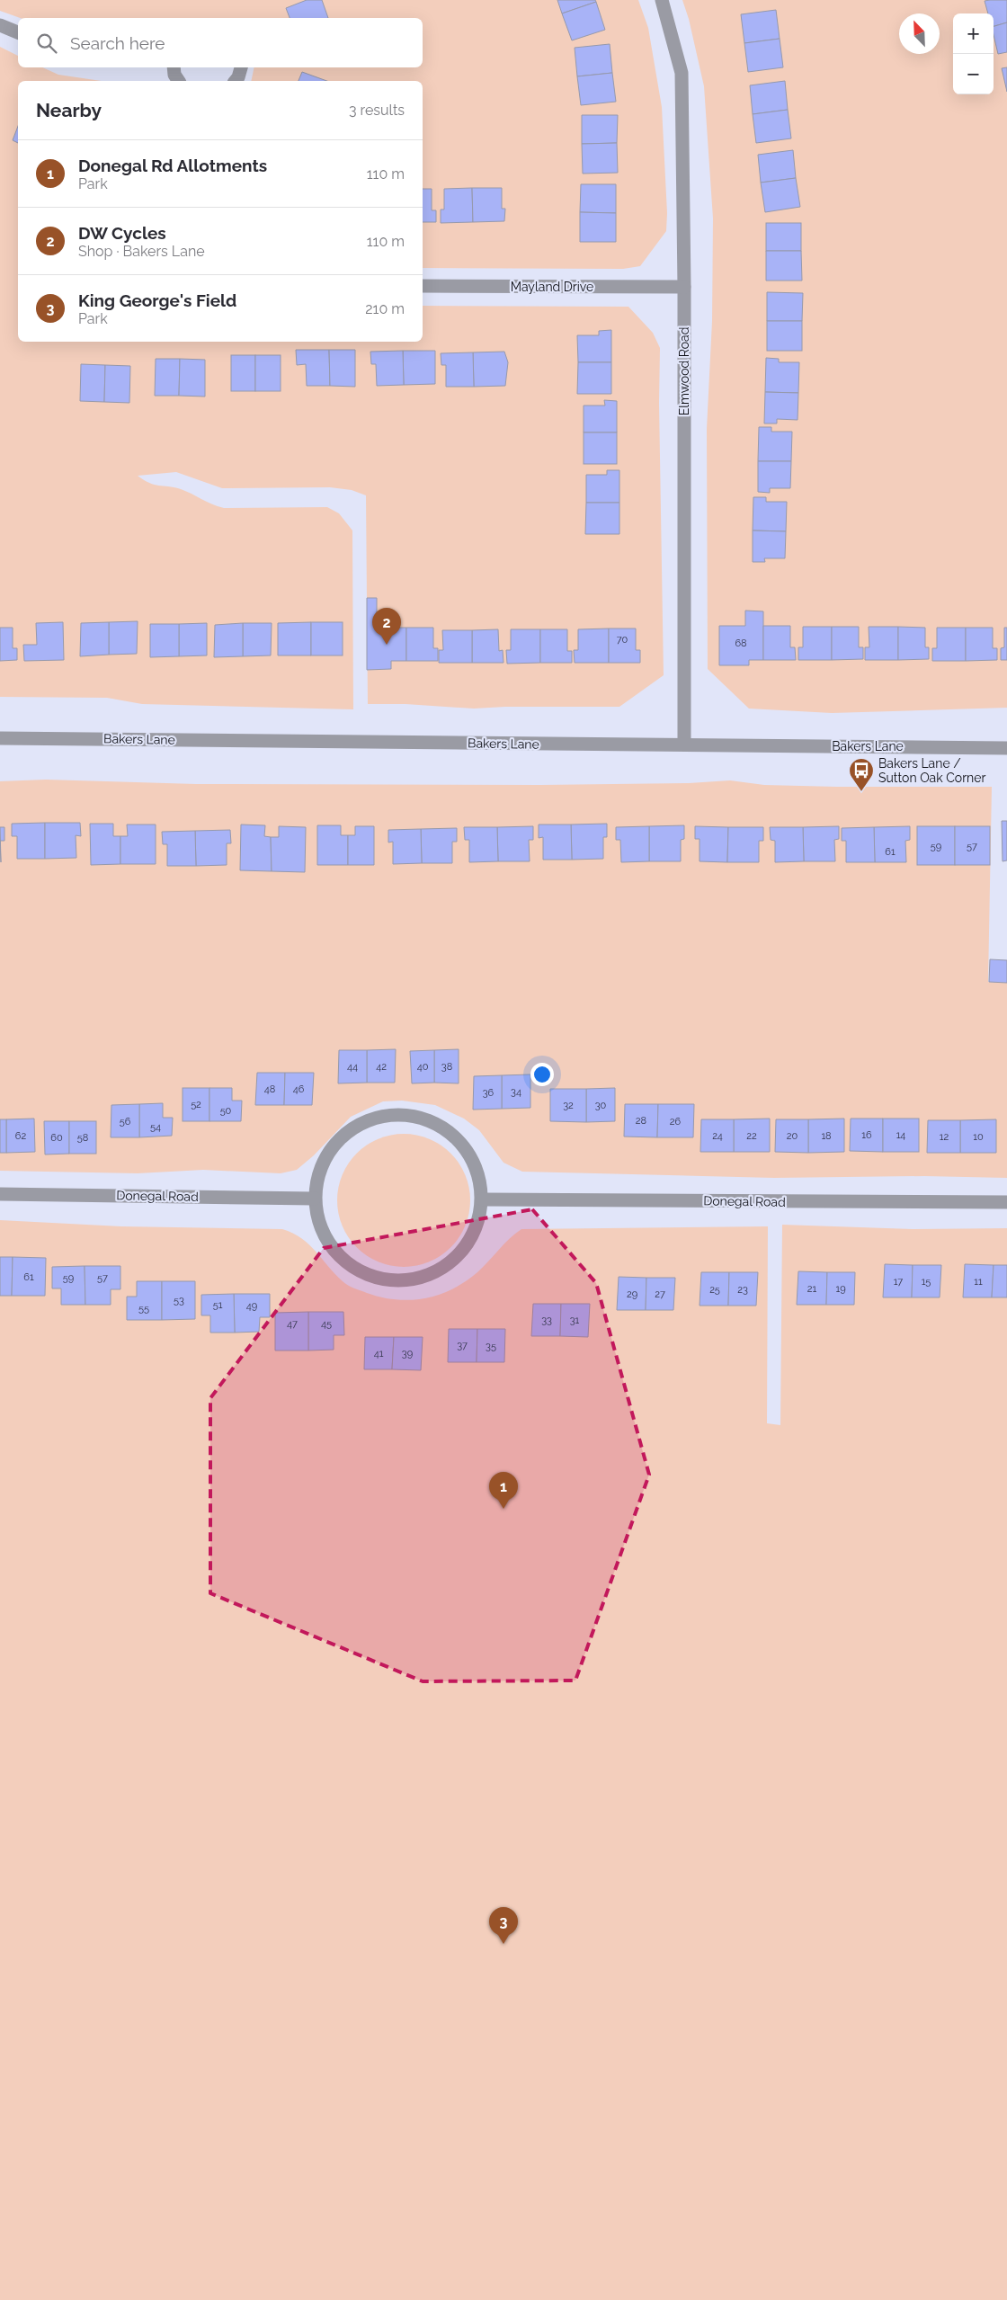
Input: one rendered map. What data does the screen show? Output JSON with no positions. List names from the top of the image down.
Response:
{
  "streets": {
    "street": [
      "Mayland Drive",
      "Elmwood Road",
      "Bakers Lane",
      "Donegal Road"
    ]
  },
  "crossings": [
    ["Mayland Drive", "Elmwood Road"],
    ["Elmwood Road", "Bakers Lane"]
  ],
  "places": {
    "bus stop": ["Bakers Lane / Sutton Oak Corner"]
  },
  "house_numbers": [
    "70",
    "68",
    "59",
    "57",
    "61",
    "44",
    "42",
    "40",
    "38",
    "48",
    "46",
    "34",
    "36",
    "52",
    "32",
    "30",
    "50",
    "28",
    "56",
    "26",
    "54",
    "16",
    "14",
    "62",
    "24",
    "22",
    "20",
    "18",
    "12",
    "10",
    "60",
    "58",
    "61",
    "59",
    "57",
    "17",
    "15",
    "11",
    "21",
    "19",
    "25",
    "23",
    "29",
    "27",
    "53",
    "51",
    "49",
    "55",
    "33",
    "31",
    "47",
    "45",
    "37",
    "35",
    "41",
    "39"
  ],
  "north": "top left",
  "page": {
    "map_buttons": ["+", "−"],
    "search": "Search here",
    "heading": ["Nearby", "3 results"],
    "list": [
      {
        "mark": "1",
        "name": "Donegal Rd Allotments",
        "note": "Park",
        "value": "110 m"
      },
      {
        "mark": "2",
        "name": "DW Cycles",
        "note": "Shop · Bakers Lane",
        "value": "110 m"
      },
      {
        "mark": "3",
        "name": "King George's Field",
        "note": "Park",
        "value": "210 m"
      }
    ],
    "pins": ["2", "1", "3"]
  }
}
